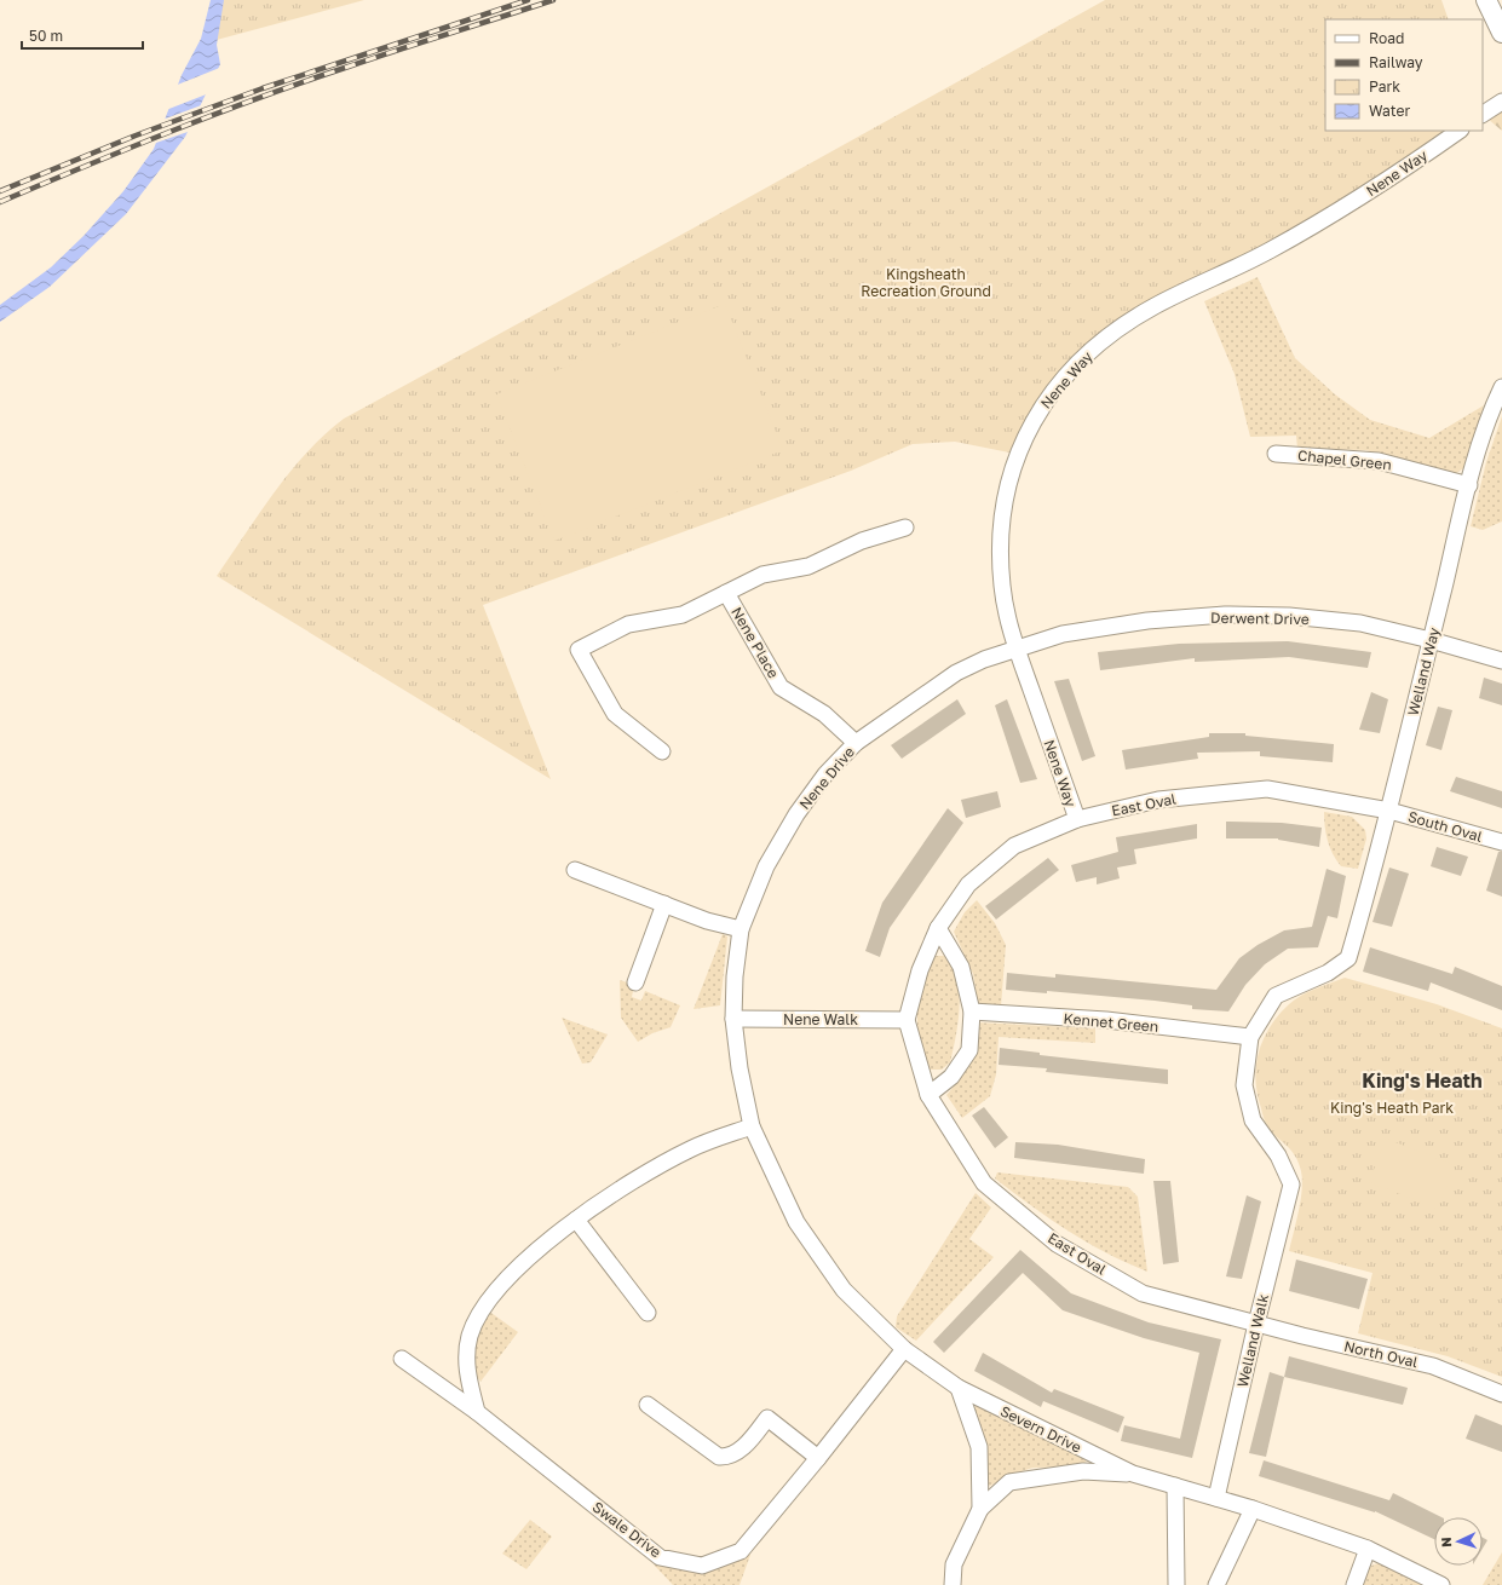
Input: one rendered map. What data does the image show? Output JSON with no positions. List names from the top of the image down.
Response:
{
  "streets": {
    "street": [
      "Nene Way",
      "Chapel Green",
      "Derwent Drive",
      "Nene Place",
      "Welland Way",
      "Nene Drive",
      "East Oval",
      "South Oval",
      "Nene Walk",
      "Kennet Green",
      "Welland Walk",
      "North Oval",
      "Severn Drive",
      "Swale Drive"
    ]
  },
  "crossings": [
    ["Nene Way", "Derwent Drive"],
    ["Nene Way", "Nene Drive"],
    ["Nene Way", "East Oval"],
    ["Chapel Green", "Welland Way"],
    ["Derwent Drive", "Welland Way"],
    ["Derwent Drive", "Nene Drive"],
    ["Nene Place", "Nene Drive"],
    ["Welland Way", "East Oval"],
    ["Welland Way", "South Oval"],
    ["Welland Way", "Kennet Green"],
    ["Welland Way", "Welland Walk"],
    ["Nene Drive", "Nene Walk"],
    ["Nene Drive", "Severn Drive"],
    ["East Oval", "South Oval"],
    ["East Oval", "Nene Walk"],
    ["East Oval", "Welland Walk"],
    ["East Oval", "North Oval"],
    ["Kennet Green", "Welland Walk"],
    ["Welland Walk", "North Oval"],
    ["Welland Walk", "Severn Drive"],
    ["Severn Drive", "Swale Drive"]
  ],
  "districts": ["King's Heath"],
  "parks": ["Kingsheath Recreation Ground", "King's Heath Park"],
  "legend": [
    "Road",
    "Railway",
    "Park",
    "Water"
  ],
  "scale_bar": "50 m",
  "north": "left"
}
